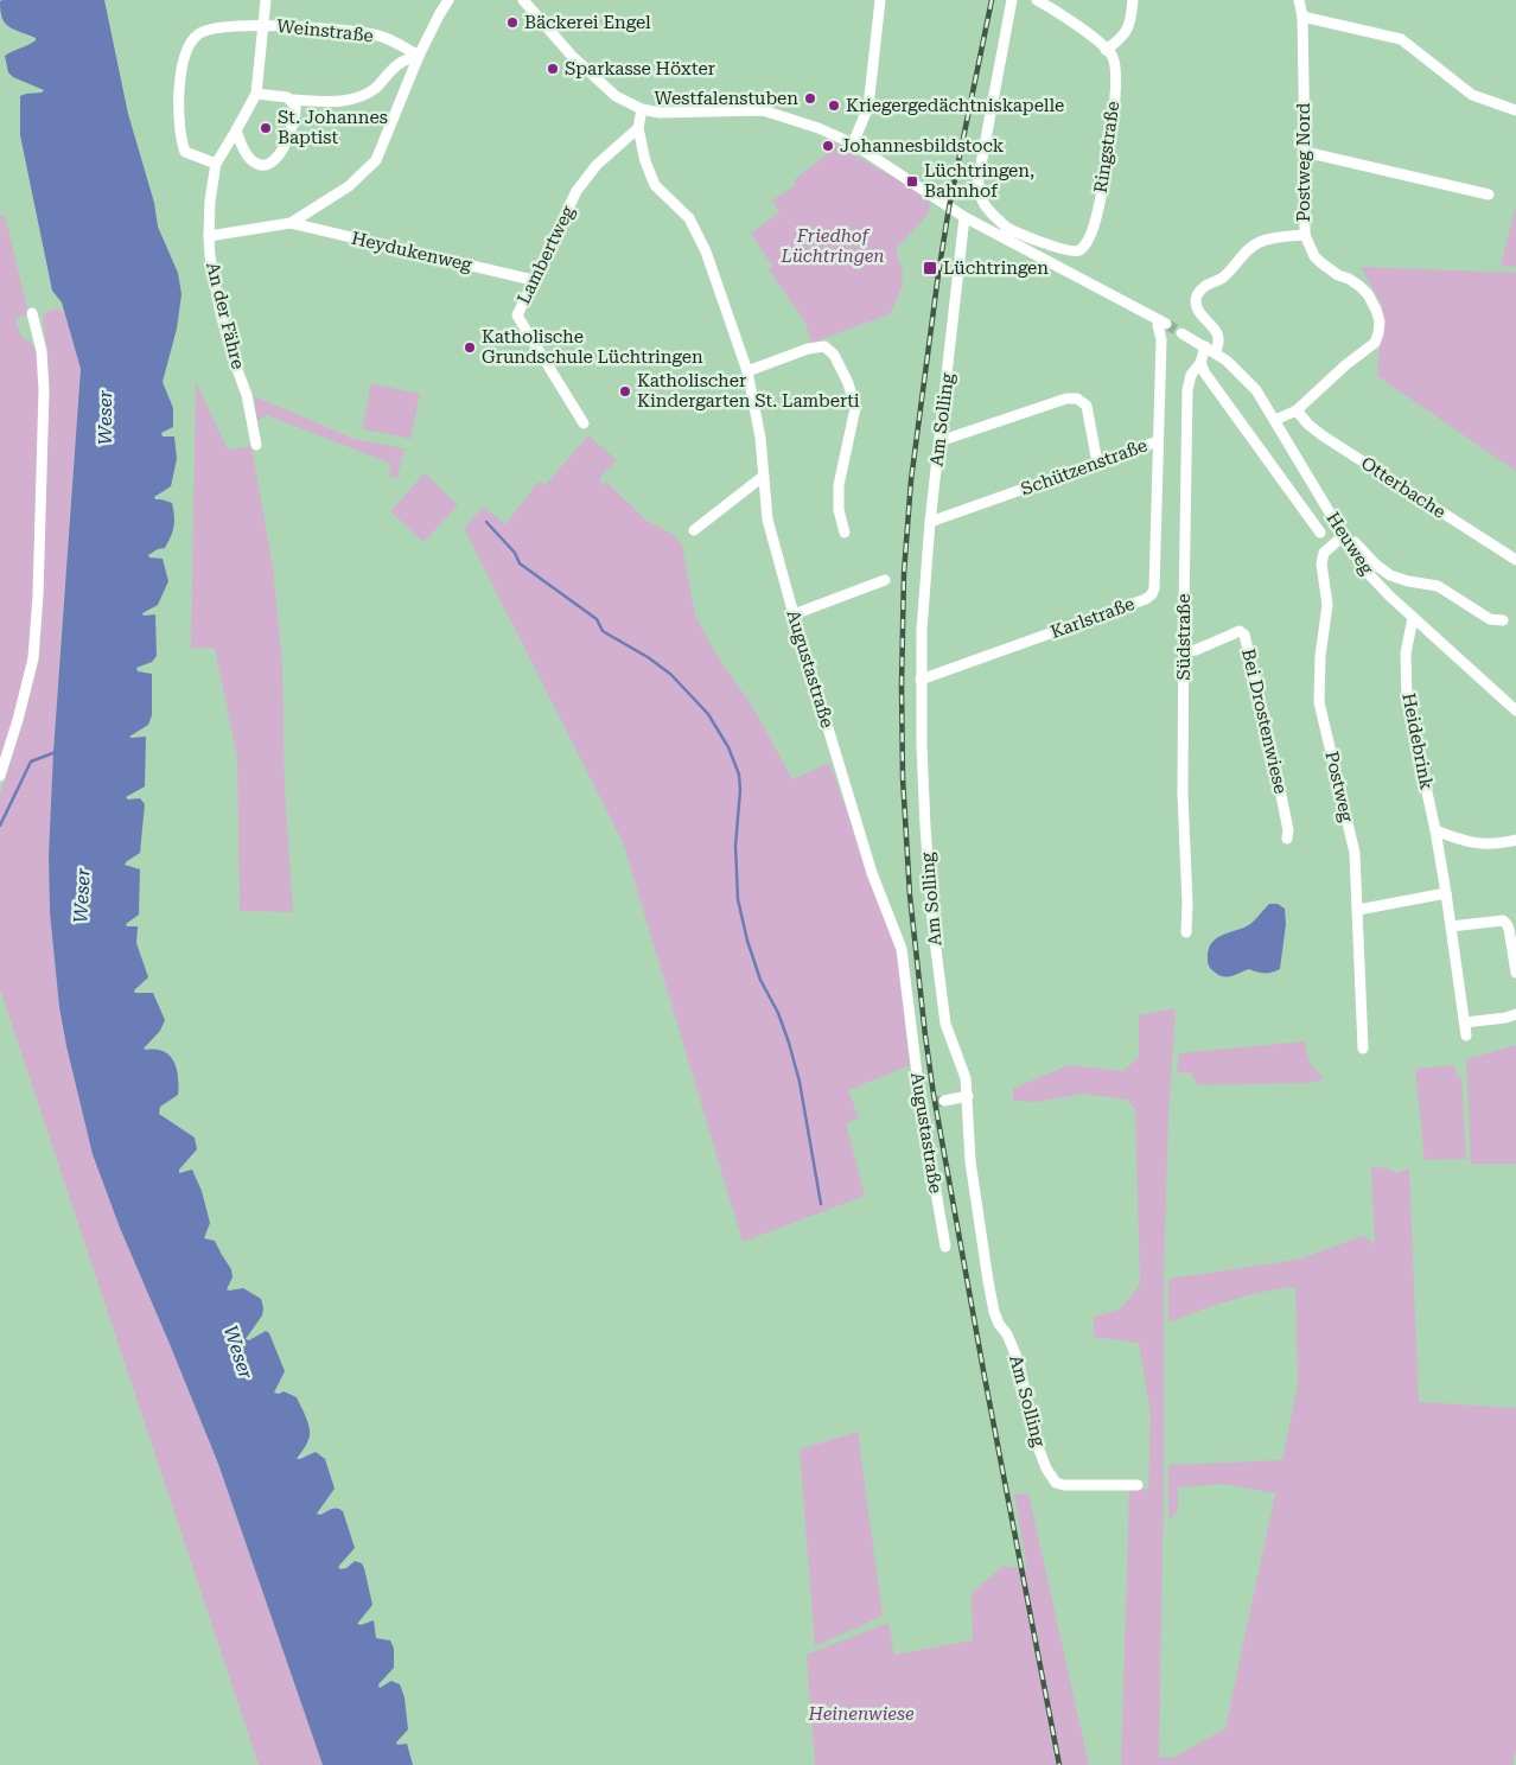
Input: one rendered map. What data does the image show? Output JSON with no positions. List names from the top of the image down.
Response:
{
  "streets": {
    "street": [
      "Weinstraße",
      "Ringstraße",
      "Postweg Nord",
      "Heydukenweg",
      "Lambertweg",
      "An der Fähre",
      "Am Solling",
      "Schützenstraße",
      "Otterbache",
      "Heuweg",
      "Karlstraße",
      "Südstraße",
      "Augustastraße",
      "Bei Drostenwiese",
      "Heidebrink",
      "Postweg"
    ]
  },
  "crossings": [
    ["Weinstraße", "An der Fähre"],
    ["Ringstraße", "Schützenstraße"],
    ["Postweg Nord", "Otterbache"],
    ["Postweg Nord", "Heuweg"],
    ["Heydukenweg", "Lambertweg"],
    ["Lambertweg", "Augustastraße"],
    ["Am Solling", "Schützenstraße"],
    ["Am Solling", "Karlstraße"],
    ["Schützenstraße", "Karlstraße"],
    ["Heuweg", "Südstraße"],
    ["Heuweg", "Heidebrink"],
    ["Heuweg", "Postweg"],
    ["Südstraße", "Bei Drostenwiese"]
  ],
  "water": ["Weser"],
  "parks": ["Friedhof Lüchtringen", "Heinenwiese"],
  "places": {
    "other": [
      "Bäckerei Engel",
      "Sparkasse Höxter",
      "Westfalenstuben",
      "Kriegergedächtniskapelle",
      "St. Johannes Baptist",
      "Johannesbildstock",
      "Katholische Grundschule Lüchtringen",
      "Katholischer Kindergarten St. Lamberti"
    ],
    "transit": ["Lüchtringen, Bahnhof", "Lüchtringen"]
  }
}
